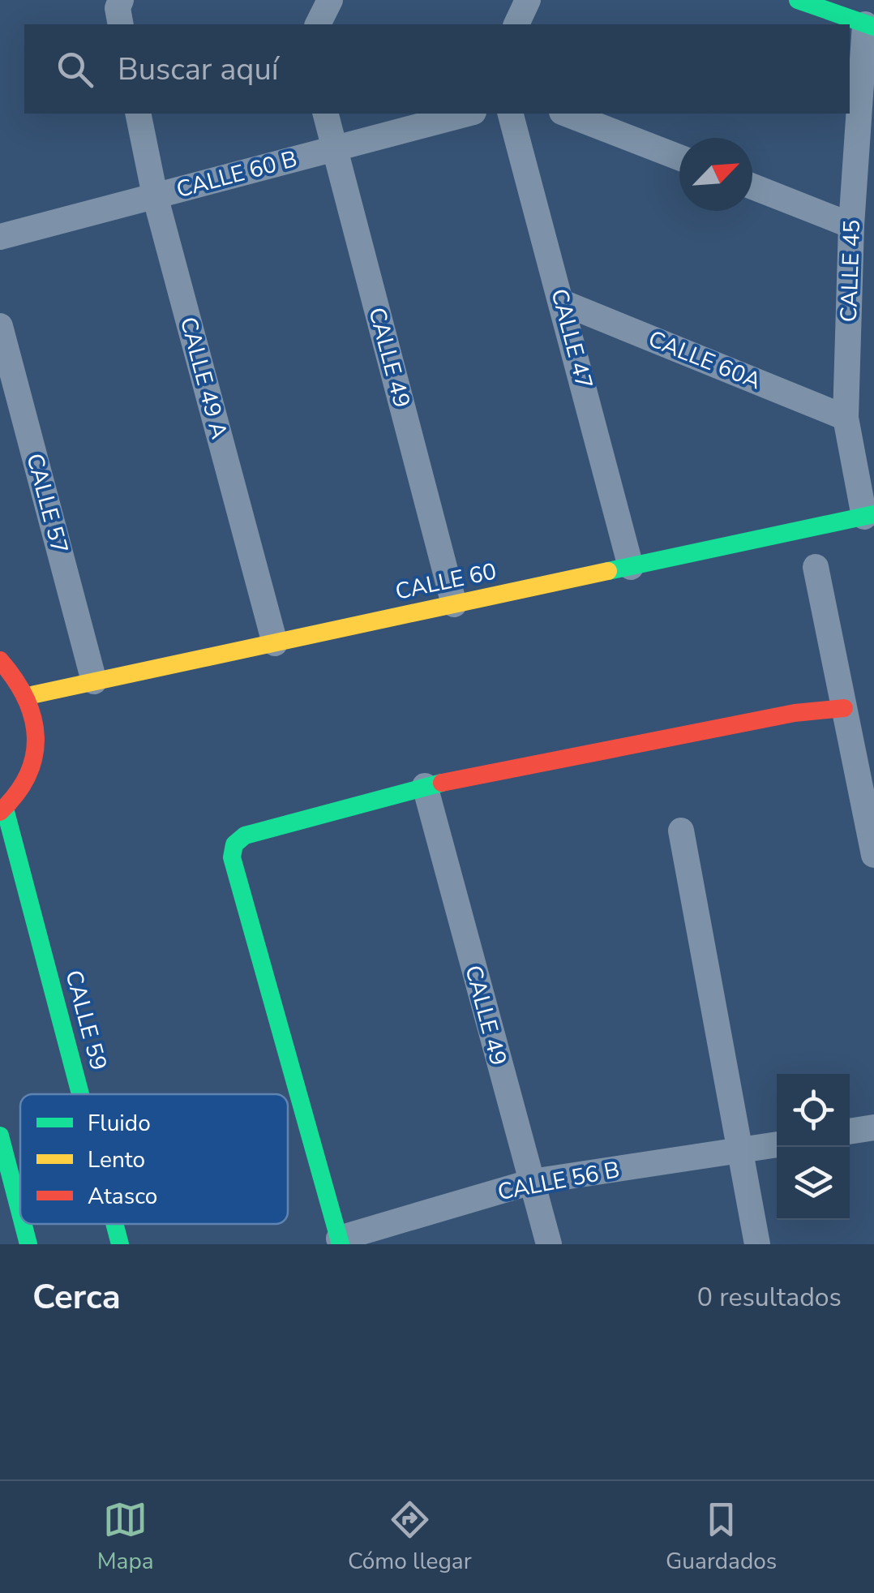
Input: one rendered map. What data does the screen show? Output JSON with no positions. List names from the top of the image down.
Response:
{
  "streets": {
    "main road": ["CALLE 60", "CALLE 59"],
    "street": [
      "CALLE 60 B",
      "CALLE 45",
      "CALLE 47",
      "CALLE 49",
      "CALLE 60A",
      "CALLE 49 A",
      "CALLE 57",
      "CALLE 56 B"
    ]
  },
  "crossings": [
    ["CALLE 60 B", "CALLE 49"],
    ["CALLE 60 B", "CALLE 49 A"],
    ["CALLE 45", "CALLE 60A"],
    ["CALLE 45", "CALLE 60"],
    ["CALLE 47", "CALLE 60A"],
    ["CALLE 47", "CALLE 60"],
    ["CALLE 49", "CALLE 60"],
    ["CALLE 49", "CALLE 56 B"],
    ["CALLE 49 A", "CALLE 60"],
    ["CALLE 57", "CALLE 60"]
  ],
  "legend": ["Fluido", "Lento", "Atasco"],
  "north": "top right",
  "page": {
    "search": "Buscar aquí",
    "heading": ["Cerca", "0 resultados"],
    "nav": ["Mapa", "Cómo llegar", "Guardados"]
  }
}
